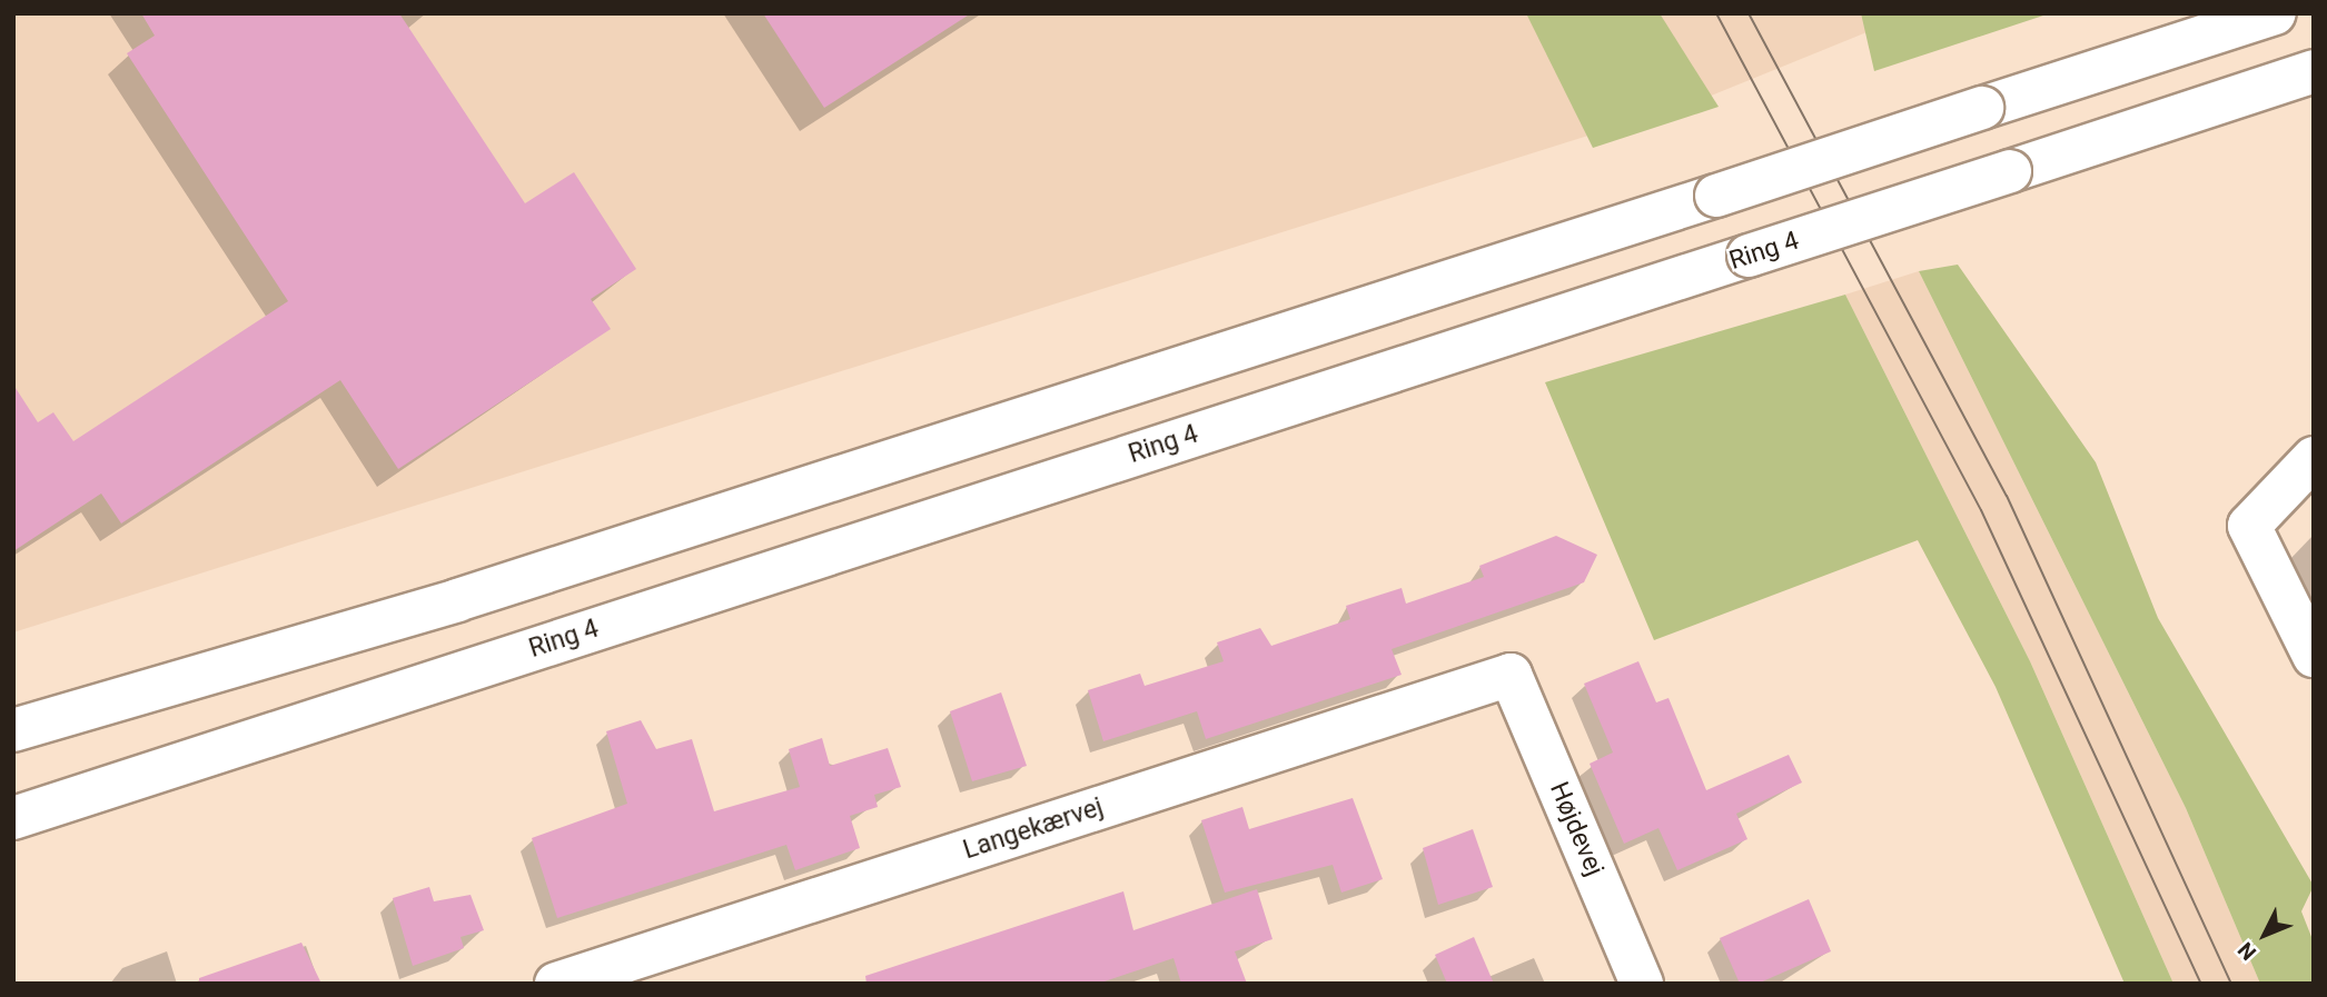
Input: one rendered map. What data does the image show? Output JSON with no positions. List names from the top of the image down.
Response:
{
  "streets": {
    "main road": ["Ring 4", "Langekærvej", "Højdevej"]
  },
  "crossings": [
    ["Langekærvej", "Højdevej"]
  ],
  "north": "bottom left"
}
